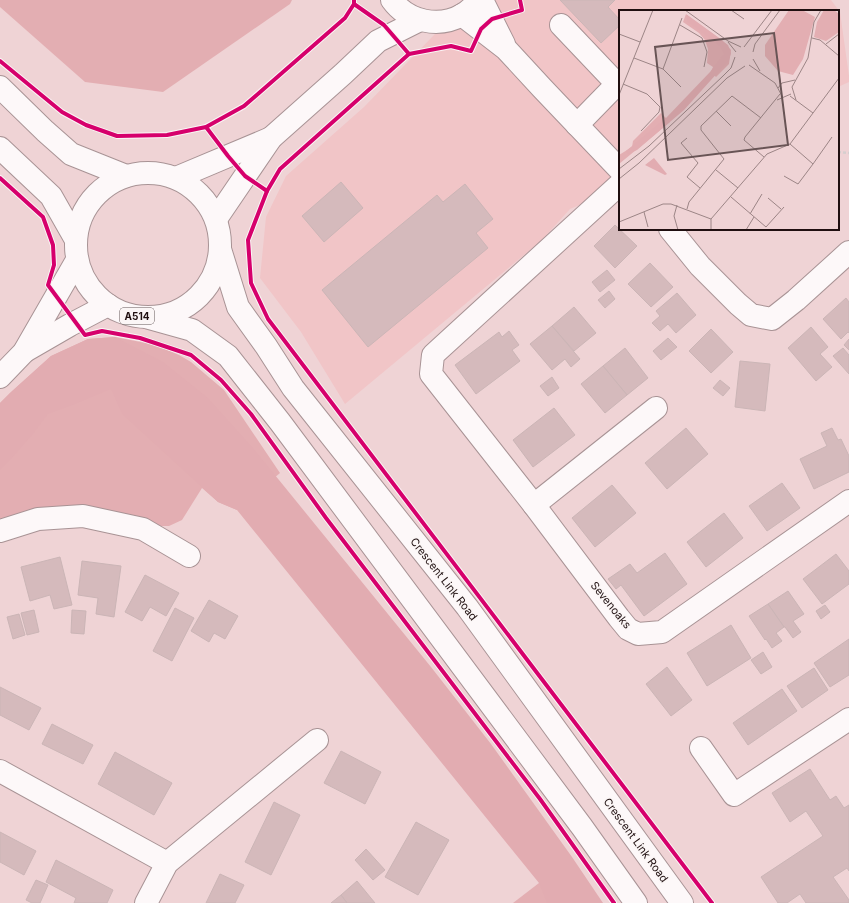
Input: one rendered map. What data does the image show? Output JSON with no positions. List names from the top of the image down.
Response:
{
  "streets": {
    "main road": ["A514", "Crescent Link Road", "Sevenoaks"]
  },
  "crossings": [
    ["A514", "Crescent Link Road"]
  ]
}
